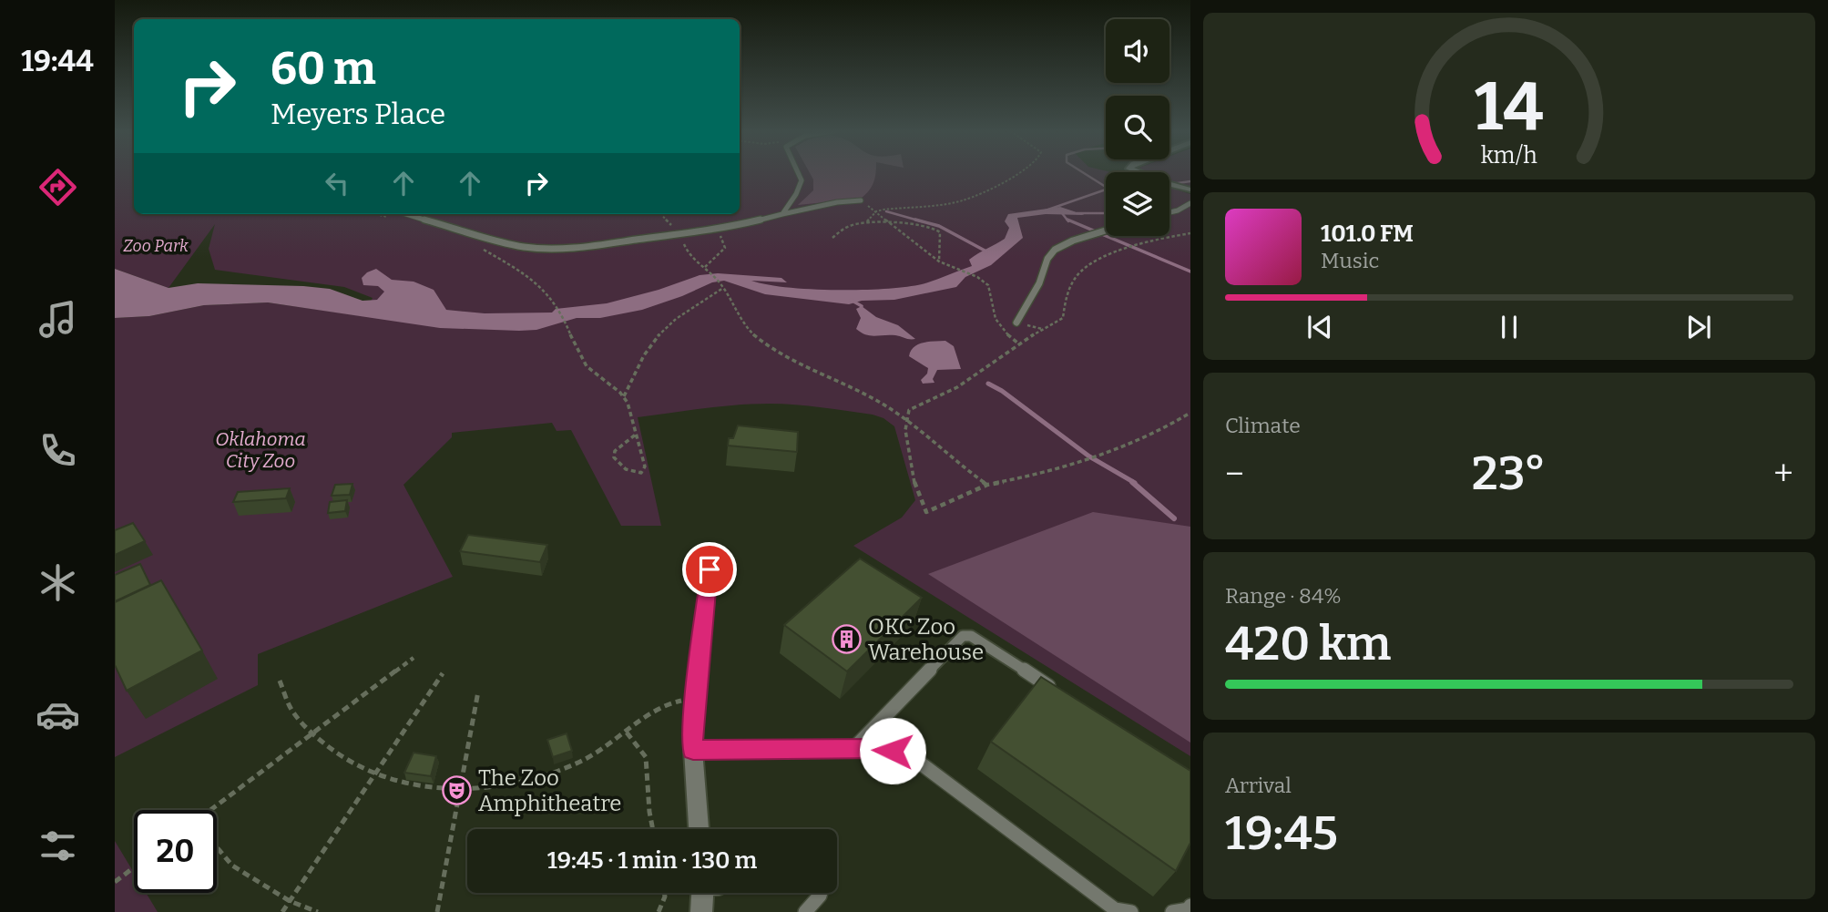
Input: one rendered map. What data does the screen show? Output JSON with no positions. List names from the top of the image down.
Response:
{
  "parks": ["Zoo Park", "Oklahoma City Zoo"],
  "places": {
    "building": ["OKC Zoo Warehouse"],
    "theatre": ["The Zoo Amphitheatre"]
  },
  "page": {
    "tabs": "19:44",
    "turn": ["60 m", "Meyers Place"],
    "song": ["101.0 FM", "Music"],
    "tile": [
      "Climate",
      ["Range · 84%", "420 km"],
      ["Arrival", "19:45"]
    ],
    "heat": ["−", "23°", "+"],
    "limit": "20",
    "trip": "19:45 · 1 min · 130 m",
    "gauge": ["14", "km/h"]
  }
}
